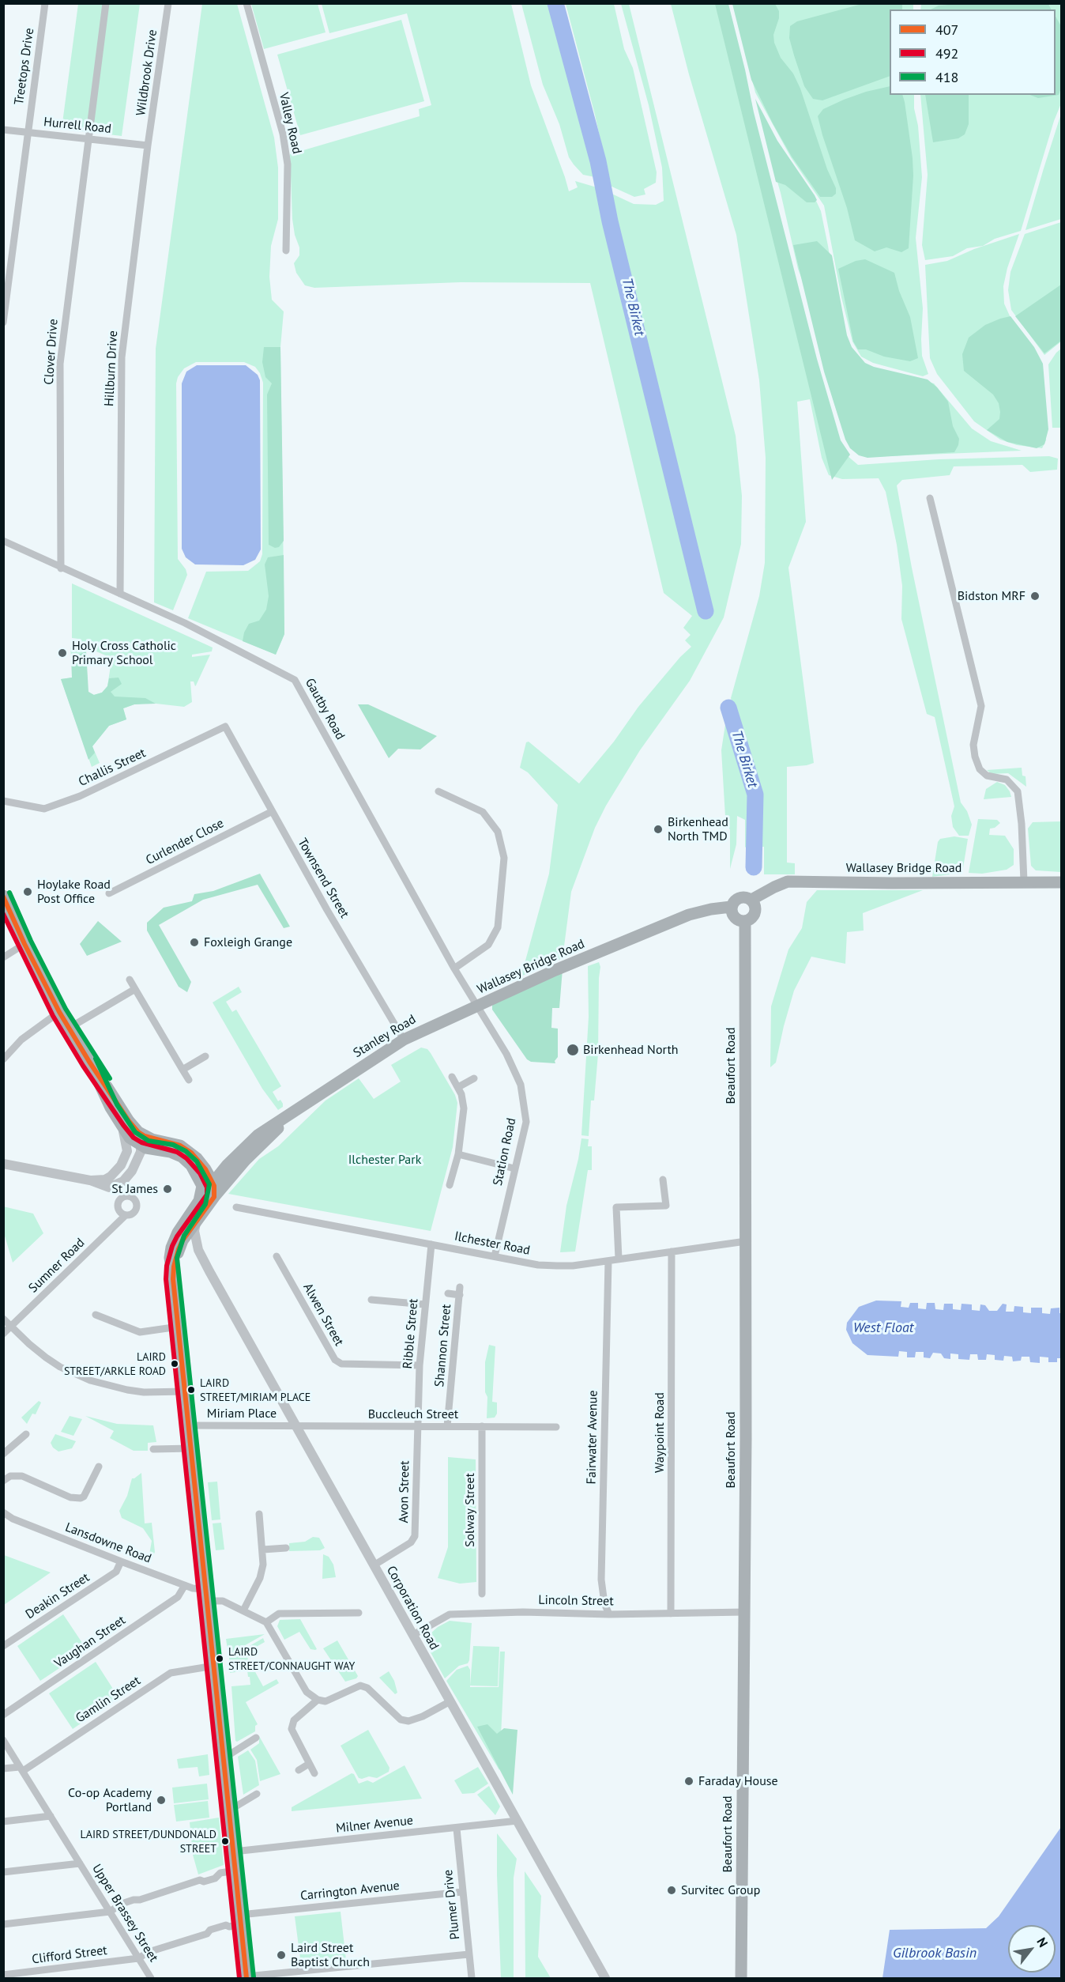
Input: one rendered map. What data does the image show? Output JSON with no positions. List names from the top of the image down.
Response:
{
  "streets": {
    "main road": ["Wallasey Bridge Road", "Stanley Road", "Beaufort Road"],
    "street": [
      "Treetops Drive",
      "Wildbrook Drive",
      "Valley Road",
      "Hurrell Road",
      "Clover Drive",
      "Hillburn Drive",
      "Gautby Road",
      "Challis Street",
      "Curlender Close",
      "Townsend Street",
      "Station Road",
      "Ilchester Road",
      "Sumner Road",
      "Alwen Street",
      "Ribble Street",
      "Shannon Street",
      "Miriam Place",
      "Buccleuch Street",
      "Waypoint Road",
      "Fairwater Avenue",
      "Avon Street",
      "Solway Street",
      "Lansdowne Road",
      "Deakin Street",
      "Lincoln Street",
      "Corporation Road",
      "Vaughan Street",
      "Gamlin Street",
      "Milner Avenue",
      "Carrington Avenue",
      "Plumer Drive",
      "Upper Brassey Street",
      "Clifford Street"
    ]
  },
  "crossings": [
    ["Treetops Drive", "Hurrell Road"],
    ["Wildbrook Drive", "Hurrell Road"],
    ["Wildbrook Drive", "Hillburn Drive"],
    ["Hurrell Road", "Clover Drive"],
    ["Hurrell Road", "Hillburn Drive"],
    ["Clover Drive", "Gautby Road"],
    ["Hillburn Drive", "Gautby Road"],
    ["Gautby Road", "Wallasey Bridge Road"],
    ["Gautby Road", "Stanley Road"],
    ["Gautby Road", "Station Road"],
    ["Challis Street", "Townsend Street"],
    ["Curlender Close", "Townsend Street"],
    ["Wallasey Bridge Road", "Stanley Road"],
    ["Wallasey Bridge Road", "Beaufort Road"],
    ["Wallasey Bridge Road", "Station Road"],
    ["Townsend Street", "Stanley Road"],
    ["Stanley Road", "Station Road"],
    ["Stanley Road", "Miriam Place"],
    ["Stanley Road", "Lansdowne Road"],
    ["Stanley Road", "Corporation Road"],
    ["Stanley Road", "Gamlin Street"],
    ["Stanley Road", "Milner Avenue"],
    ["Stanley Road", "Carrington Avenue"],
    ["Beaufort Road", "Ilchester Road"],
    ["Beaufort Road", "Lincoln Street"],
    ["Station Road", "Ilchester Road"],
    ["Ilchester Road", "Ribble Street"],
    ["Ilchester Road", "Waypoint Road"],
    ["Ilchester Road", "Fairwater Avenue"],
    ["Alwen Street", "Ribble Street"],
    ["Ribble Street", "Buccleuch Street"],
    ["Ribble Street", "Avon Street"],
    ["Shannon Street", "Buccleuch Street"],
    ["Miriam Place", "Buccleuch Street"],
    ["Miriam Place", "Corporation Road"],
    ["Buccleuch Street", "Avon Street"],
    ["Buccleuch Street", "Solway Street"],
    ["Buccleuch Street", "Corporation Road"],
    ["Waypoint Road", "Lincoln Street"],
    ["Fairwater Avenue", "Lincoln Street"],
    ["Avon Street", "Corporation Road"],
    ["Lansdowne Road", "Deakin Street"],
    ["Lansdowne Road", "Vaughan Street"],
    ["Lincoln Street", "Corporation Road"],
    ["Corporation Road", "Milner Avenue"],
    ["Gamlin Street", "Upper Brassey Street"],
    ["Milner Avenue", "Plumer Drive"],
    ["Carrington Avenue", "Plumer Drive"],
    ["Carrington Avenue", "Upper Brassey Street"],
    ["Carrington Avenue", "Clifford Street"],
    ["Upper Brassey Street", "Clifford Street"]
  ],
  "water": ["The Birket", "West Float", "Gilbrook Basin"],
  "parks": ["Ilchester Park"],
  "places": [
    "Bidston MRF",
    "Holy Cross Catholic Primary School",
    "Birkenhead North TMD",
    "Hoylake Road Post Office",
    "Foxleigh Grange",
    "Birkenhead North",
    "St James",
    "LAIRD STREET/ARKLE ROAD",
    "LAIRD STREET/MIRIAM PLACE",
    "LAIRD STREET/CONNAUGHT WAY",
    "Faraday House",
    "Co-op Academy Portland",
    "LAIRD STREET/DUNDONALD STREET",
    "Survitec Group",
    "Laird Street Baptist Church"
  ],
  "lines": ["transit line 418", "transit line 407", "transit line 492"],
  "legend": ["407", "492", "418"],
  "north": "top right"
}
